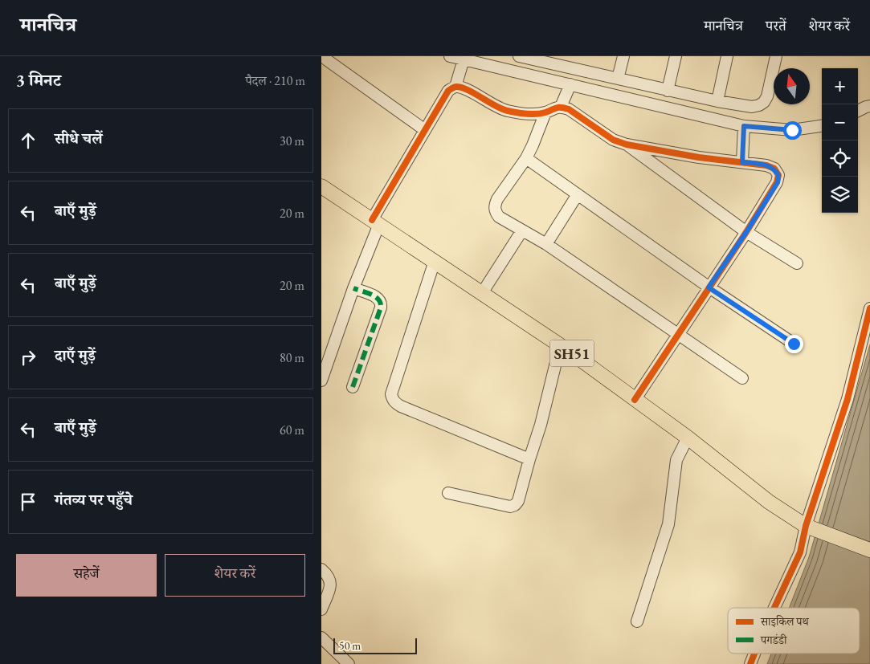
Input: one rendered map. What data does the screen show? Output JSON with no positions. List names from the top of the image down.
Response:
{
  "streets": {
    "main road": ["SH51"]
  },
  "legend": ["साइकिल पथ", "पगडंडी"],
  "scale_bar": "50 m",
  "north": "top",
  "page": {
    "header": "मानचित्र",
    "nav": ["मानचित्र", "परतें", "शेयर करें"],
    "heading": ["3 मिनट", "पैदल · 210 m"],
    "map_buttons": ["+", "−"],
    "list": [
      ["सीधे चलें", "30 m"],
      ["बाएँ मुड़ें", "20 m"],
      ["बाएँ मुड़ें", "20 m"],
      ["दाएँ मुड़ें", "80 m"],
      ["बाएँ मुड़ें", "60 m"],
      "गंतव्य पर पहुँचे"
    ],
    "buttons": ["सहेजें", "शेयर करें"],
    "scale": "50 m"
  }
}
